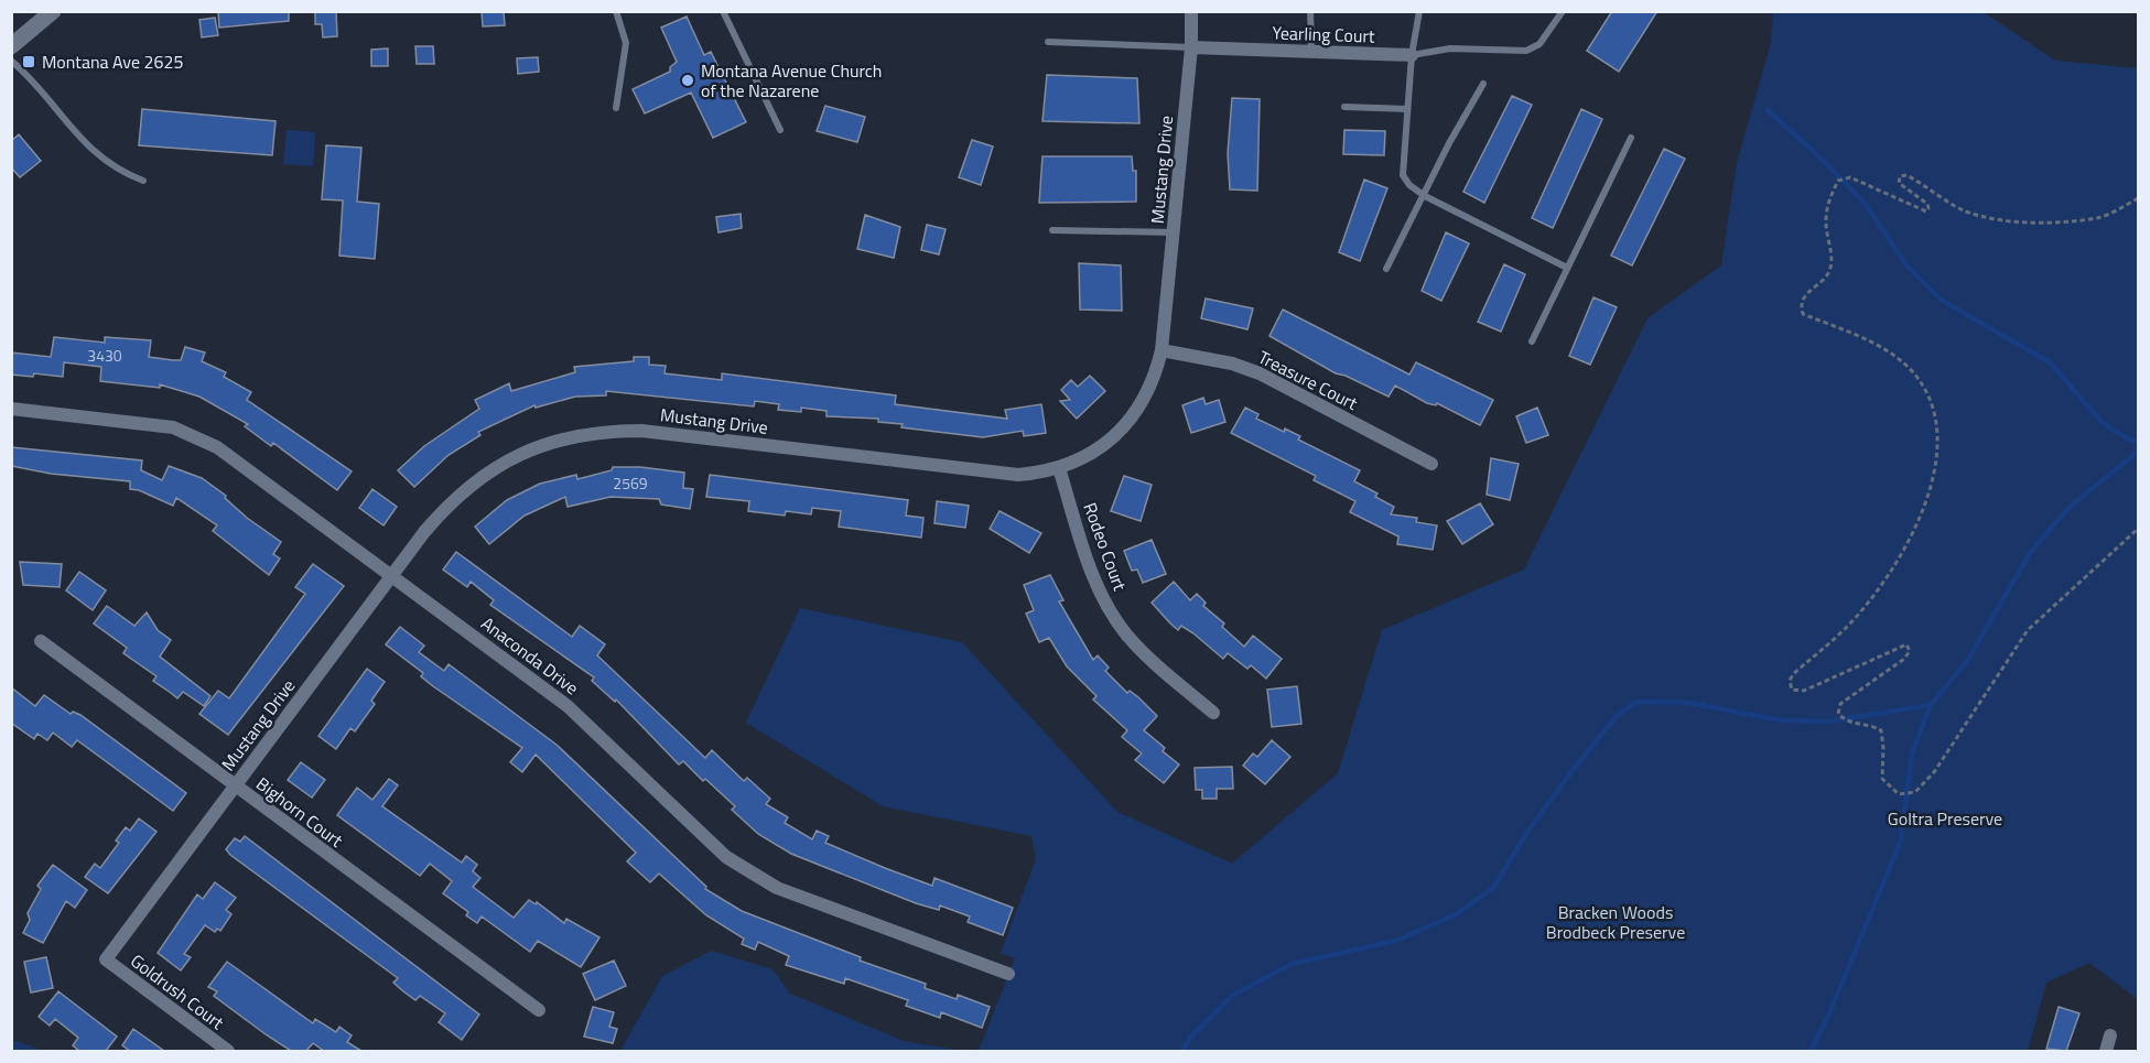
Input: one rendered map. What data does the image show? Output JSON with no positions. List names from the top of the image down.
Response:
{
  "streets": {
    "street": [
      "Yearling Court",
      "Mustang Drive",
      "Treasure Court",
      "Rodeo Court",
      "Anaconda Drive",
      "Bighorn Court",
      "Goldrush Court"
    ]
  },
  "crossings": [
    ["Yearling Court", "Mustang Drive"],
    ["Mustang Drive", "Treasure Court"],
    ["Mustang Drive", "Rodeo Court"],
    ["Mustang Drive", "Anaconda Drive"],
    ["Mustang Drive", "Bighorn Court"],
    ["Mustang Drive", "Goldrush Court"]
  ],
  "parks": ["Goltra Preserve", "Bracken Woods Brodbeck Preserve"],
  "places": {
    "transit": ["Montana Ave 2625"],
    "other": ["Montana Avenue Church of the Nazarene"]
  },
  "house_numbers": ["3430", "2569"]
}
